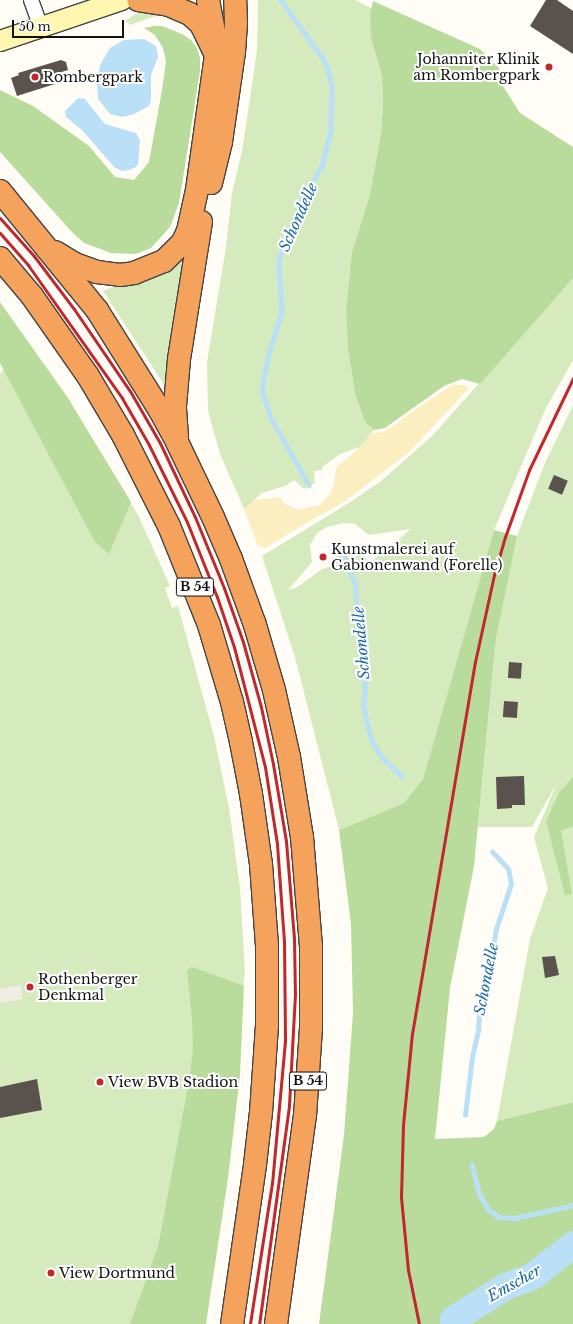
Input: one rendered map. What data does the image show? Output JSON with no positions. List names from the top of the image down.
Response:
{
  "streets": {
    "highway": ["B 54"]
  },
  "water": ["Schondelle", "Emscher"],
  "places": [
    "Johanniter Klinik am Rombergpark",
    "Rombergpark",
    "Kunstmalerei auf Gabionenwand (Forelle)",
    "Rothenberger Denkmal",
    "View BVB Stadion",
    "View Dortmund"
  ],
  "scale_bar": "50 m"
}
